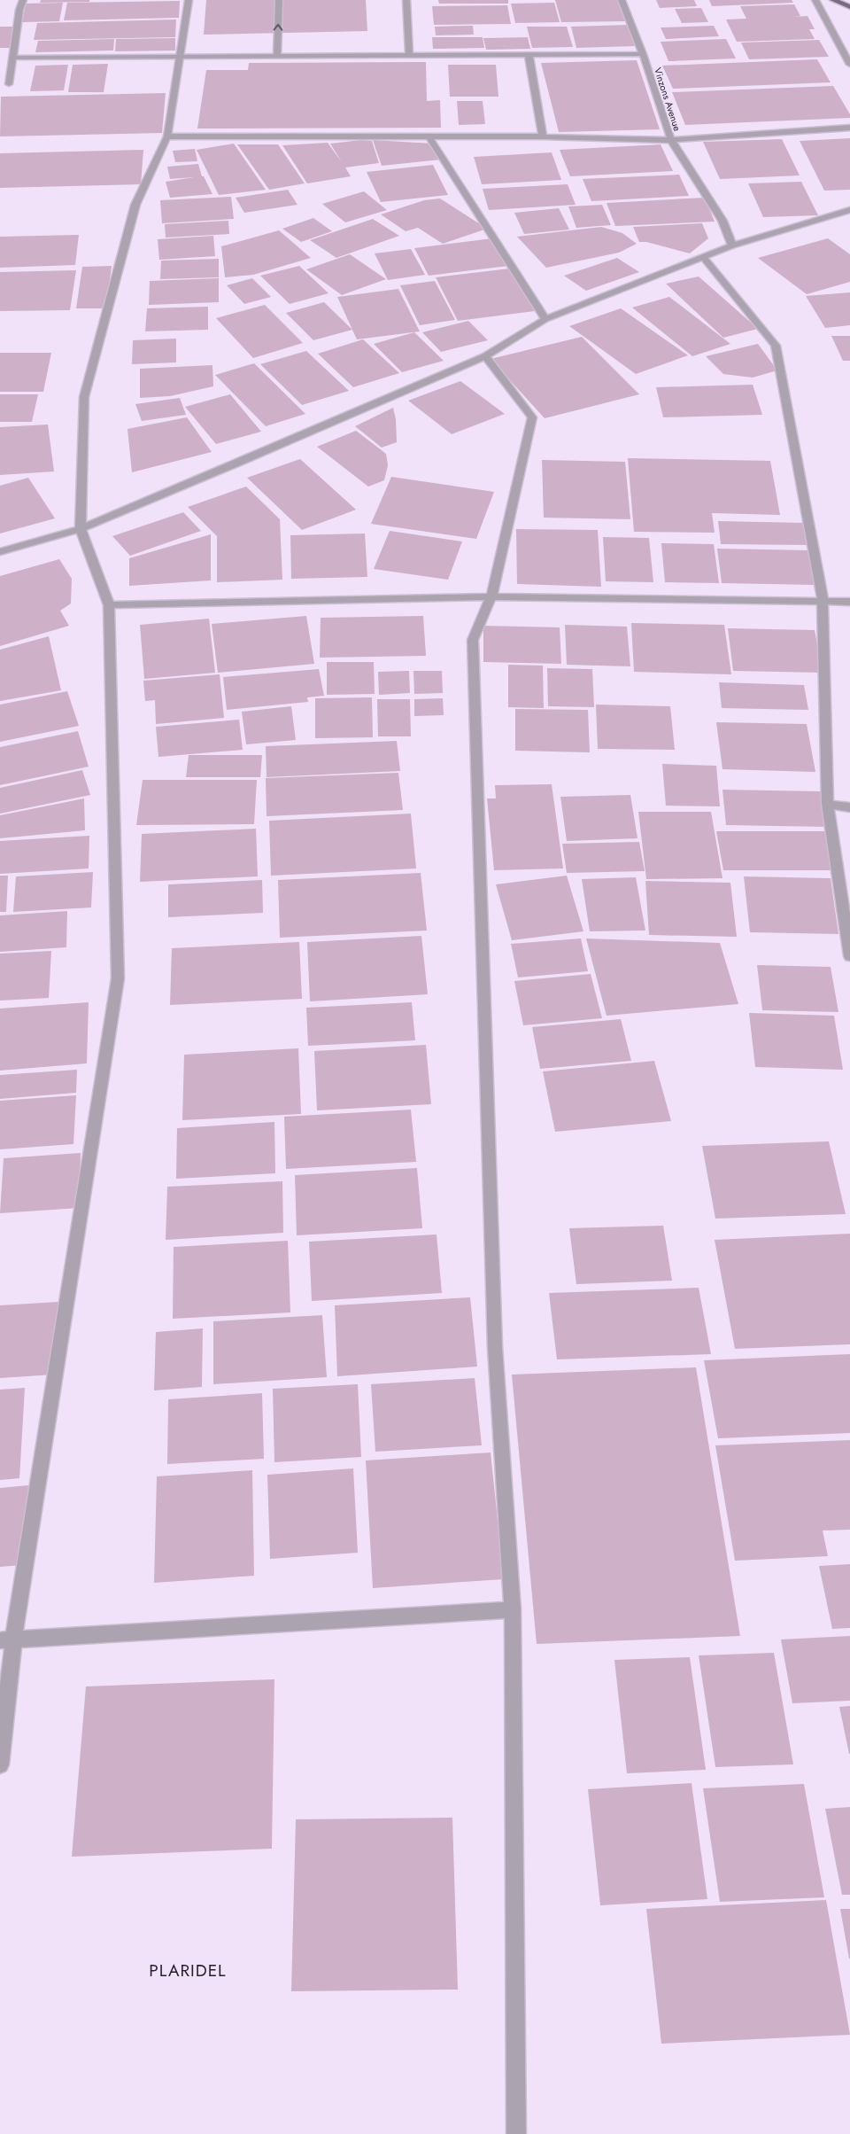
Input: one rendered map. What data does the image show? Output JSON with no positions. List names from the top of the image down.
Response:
{
  "streets": {
    "street": ["Vinzons Avenue"]
  },
  "districts": ["PLARIDEL"]
}
